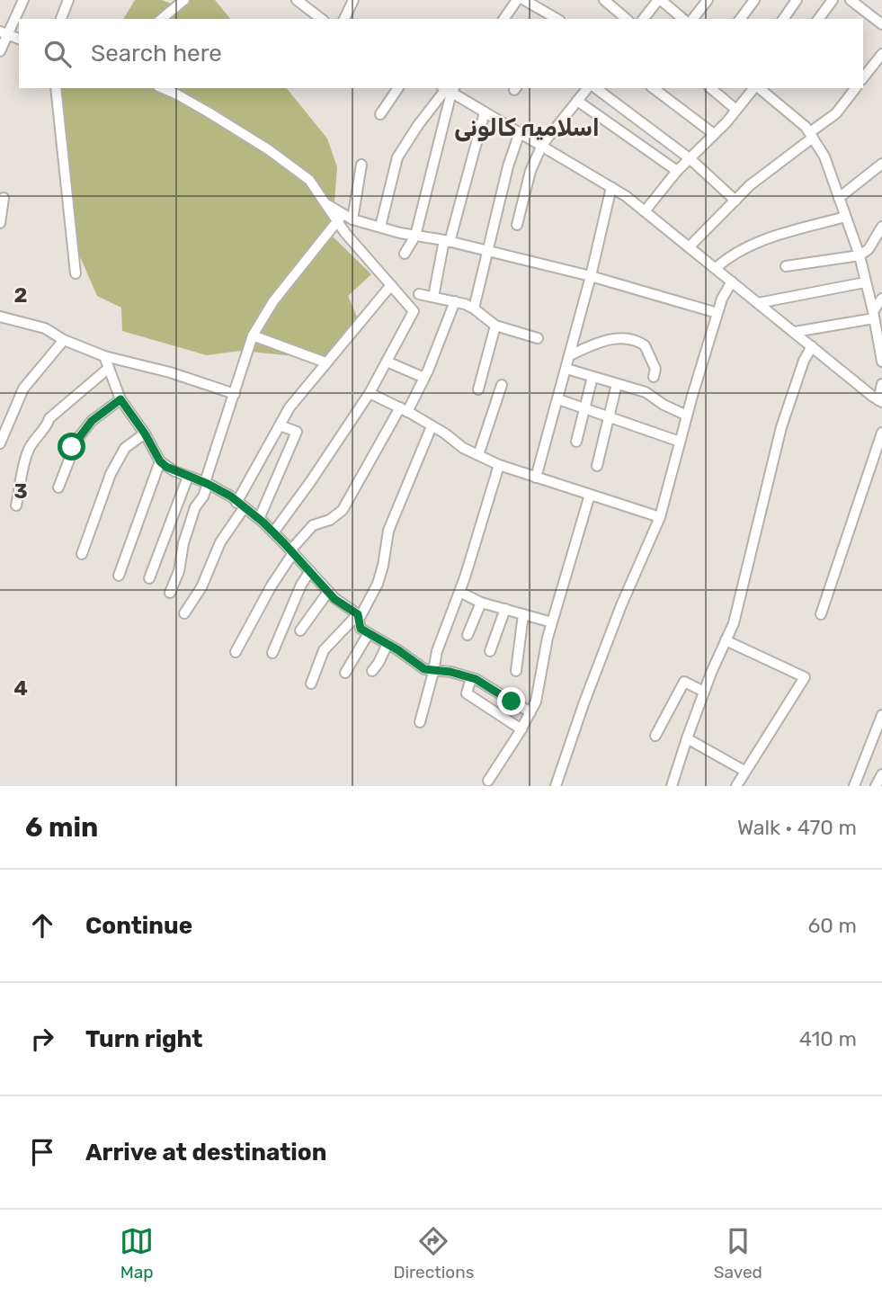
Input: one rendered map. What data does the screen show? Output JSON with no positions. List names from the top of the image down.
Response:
{
  "districts": ["اسلامیہ کالونی"],
  "page": {
    "search": "Search here",
    "heading": ["6 min", "Walk · 470 m"],
    "list": [
      ["Continue", "60 m"],
      ["Turn right", "410 m"],
      "Arrive at destination"
    ],
    "nav": ["Map", "Directions", "Saved"]
  },
  "grid": {
    "rows": ["2", "3", "4"]
  }
}
